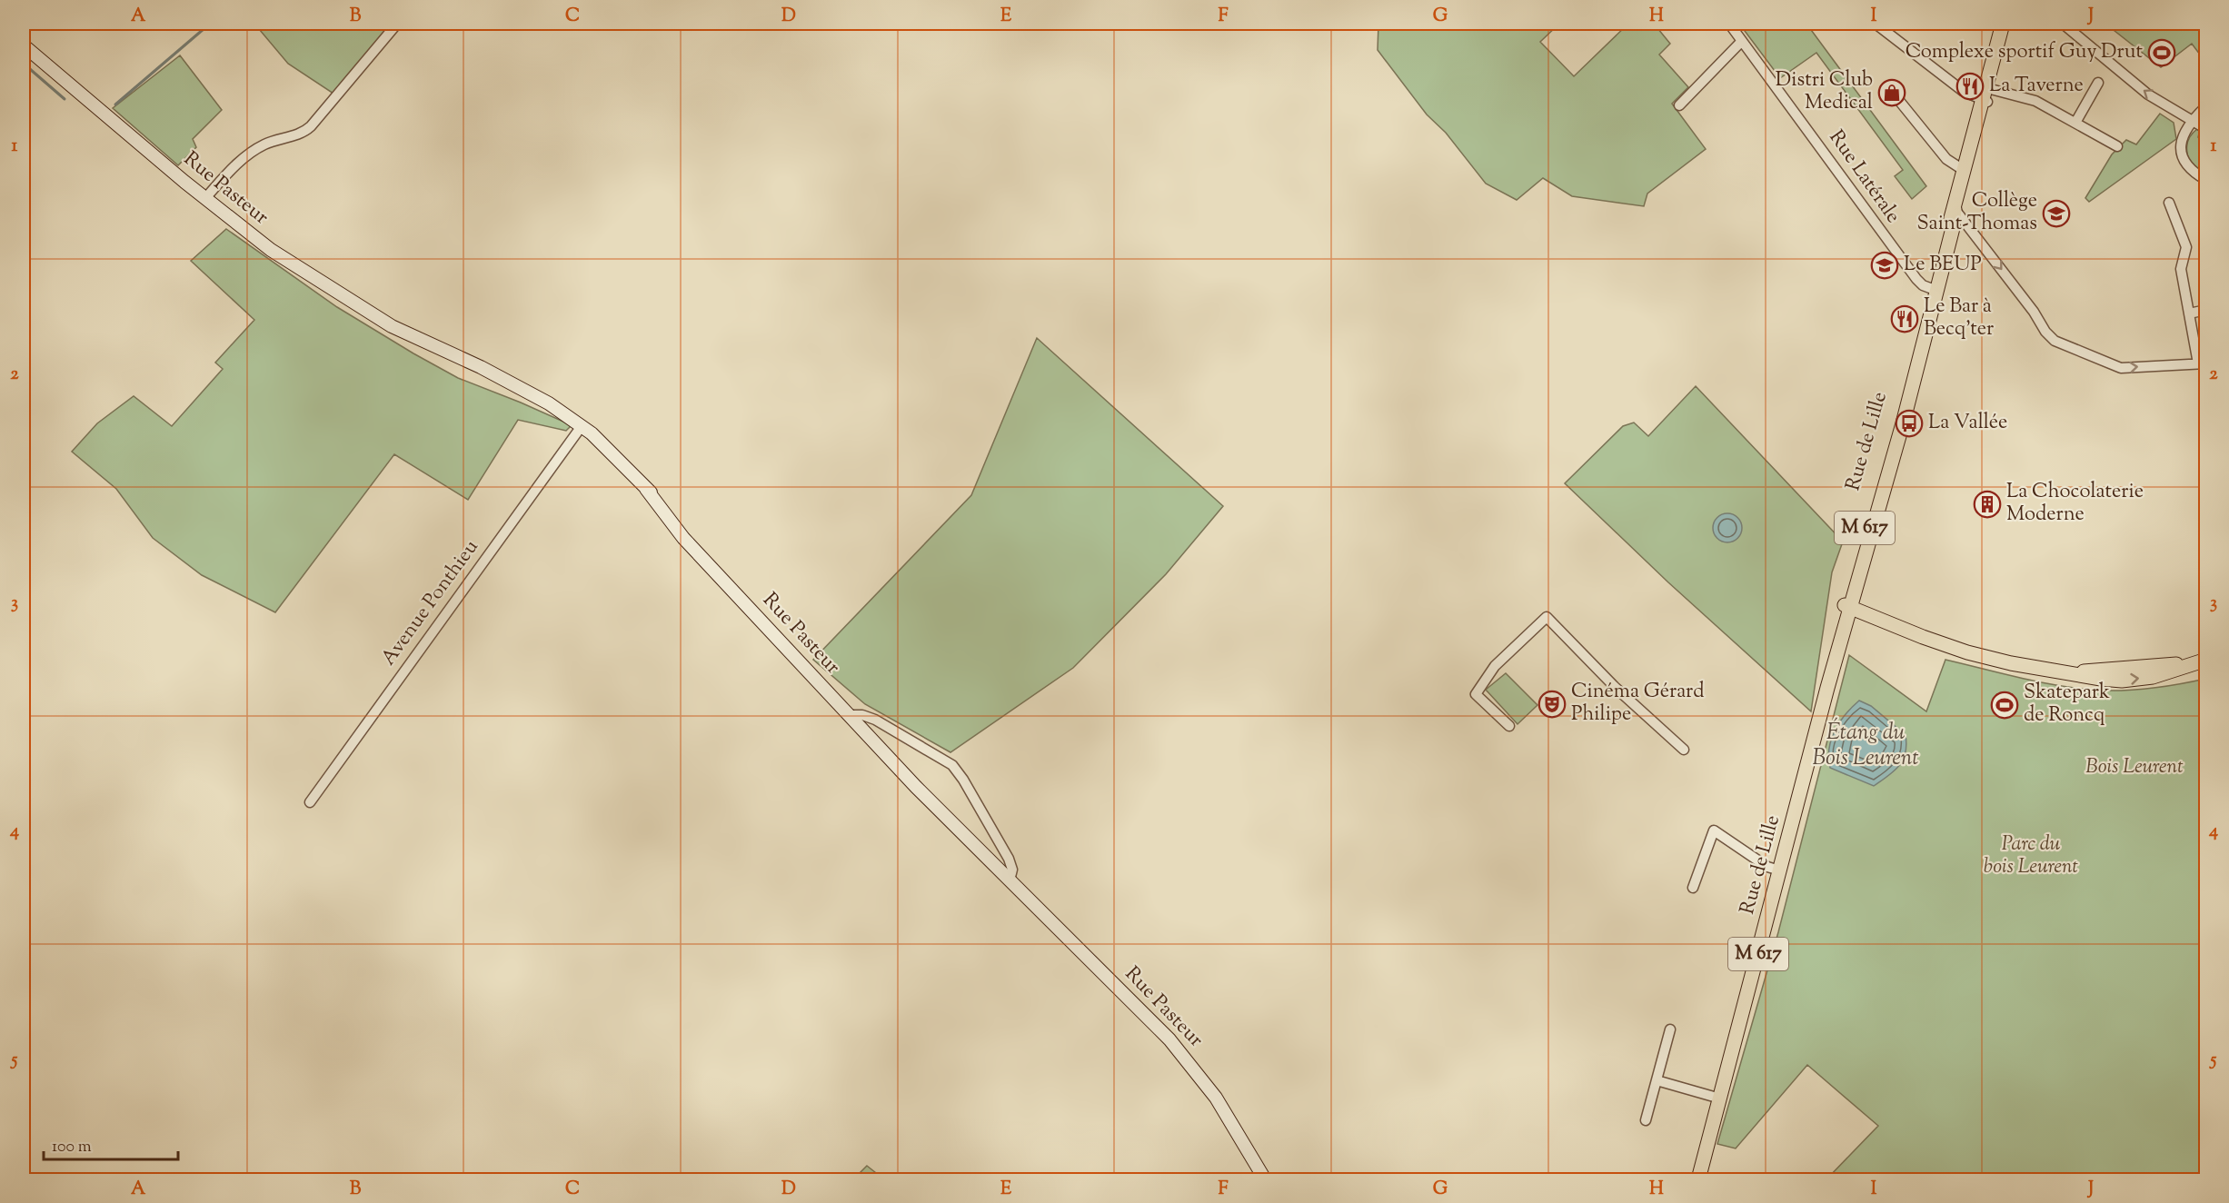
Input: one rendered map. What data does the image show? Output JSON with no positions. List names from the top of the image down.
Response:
{
  "streets": {
    "main road": ["Rue Pasteur", "Rue de Lille", "M 617"],
    "street": ["Rue Latérale", "Avenue Ponthieu"]
  },
  "crossings": [
    ["Rue Latérale", "Rue de Lille"],
    ["Rue Pasteur", "Avenue Ponthieu"]
  ],
  "water": ["Étang du Bois Leurent"],
  "parks": ["Bois Leurent", "Parc du bois Leurent"],
  "places": {
    "sports": ["Complexe sportif Guy Drut", "Skatepark de Roncq"],
    "restaurant": ["La Taverne", "Le Bar à Becq'ter"],
    "shop": ["Distri Club Medical"],
    "school or university": ["Collège Saint-Thomas", "Le BEUP"],
    "bus stop": ["La Vallée"],
    "building": ["La Chocolaterie Moderne"],
    "theatre": ["Cinéma Gérard Philipe"]
  },
  "scale_bar": "100 m",
  "grid": {
    "columns": [
      "A",
      "B",
      "C",
      "D",
      "E",
      "F",
      "G",
      "H",
      "I",
      "J"
    ],
    "rows": [
      "1",
      "2",
      "3",
      "4",
      "5"
    ]
  }
}
